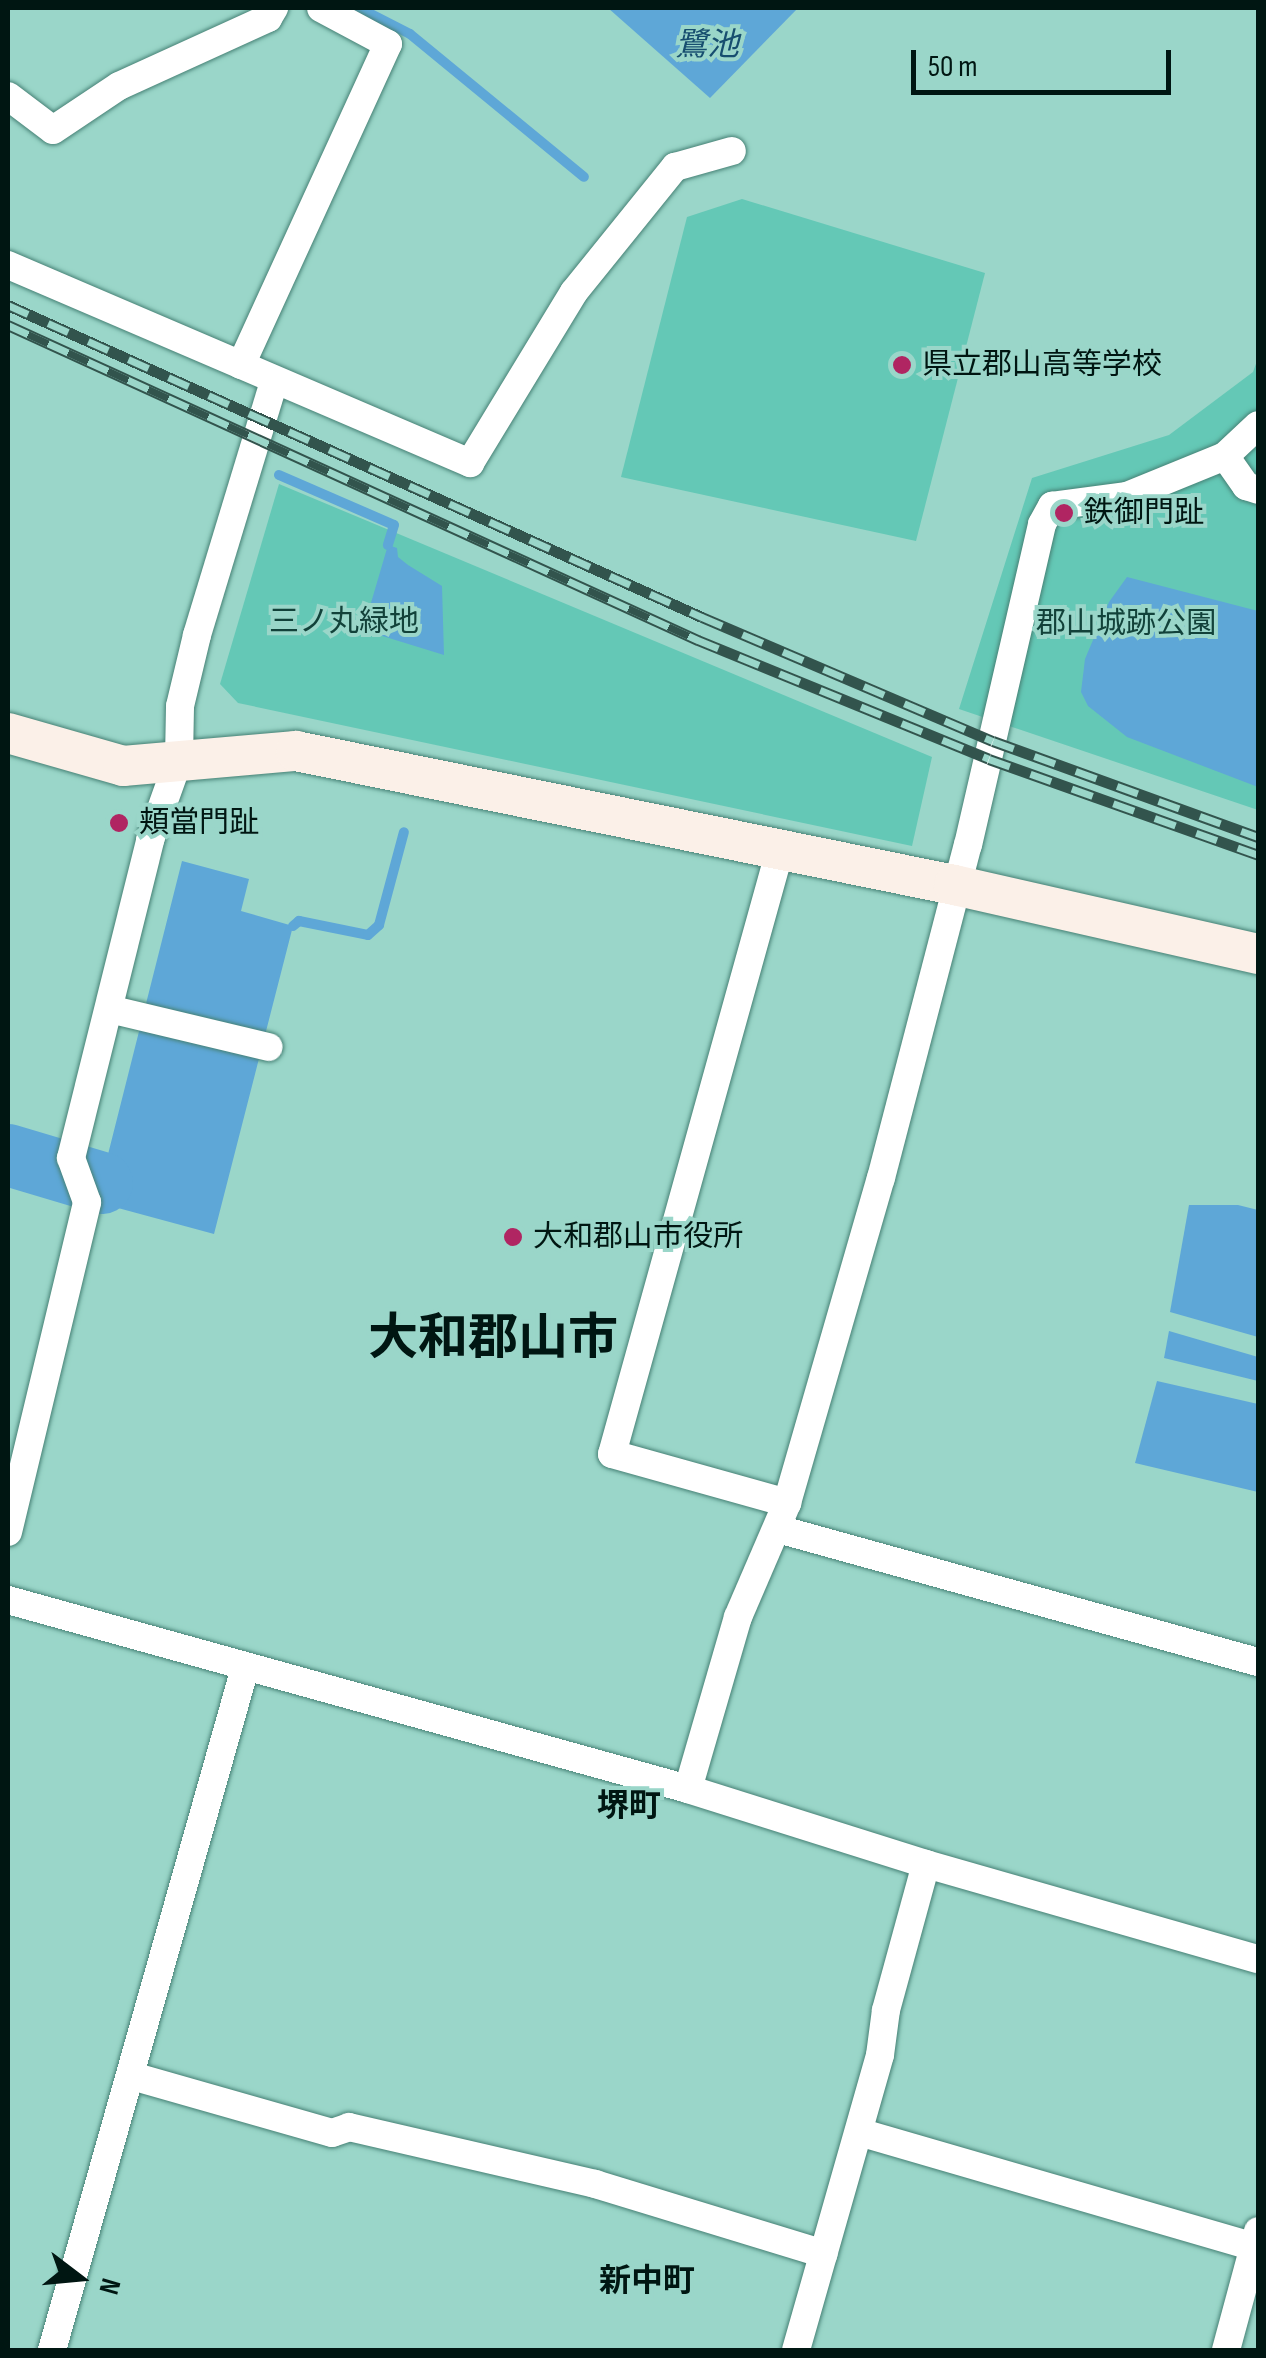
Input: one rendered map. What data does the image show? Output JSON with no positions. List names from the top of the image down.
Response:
{
  "districts": ["大和郡山市", "堺町", "新中町"],
  "water": ["鷺池"],
  "parks": ["三ノ丸緑地", "郡山城跡公園"],
  "places": [
    "県立郡山高等学校",
    "鉄御門趾",
    "頬當門趾",
    "大和郡山市役所"
  ],
  "scale_bar": "50 m",
  "north": "right"
}
